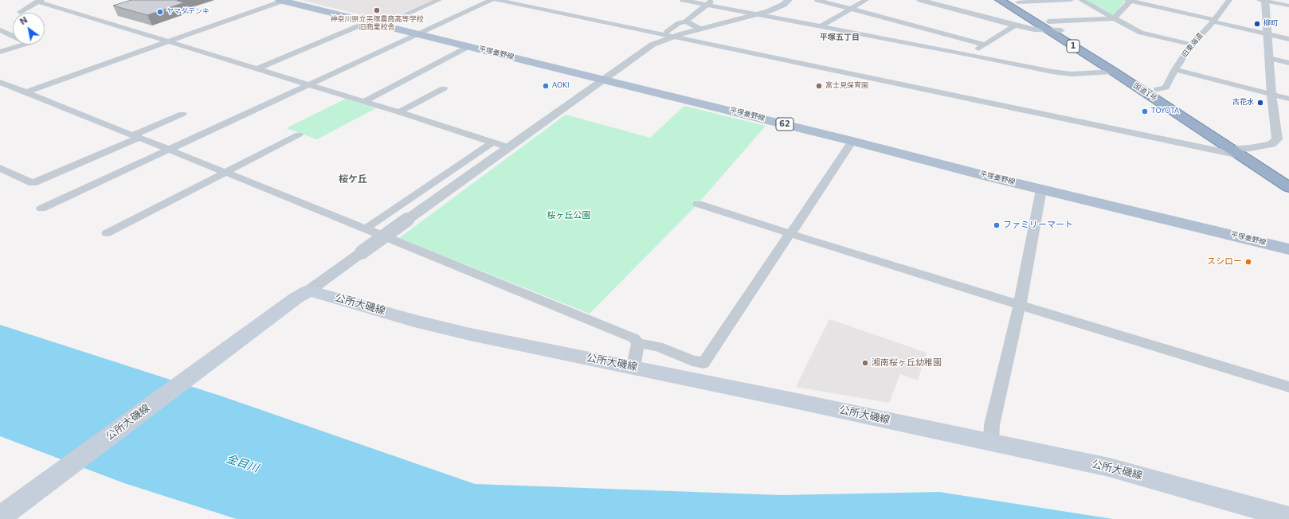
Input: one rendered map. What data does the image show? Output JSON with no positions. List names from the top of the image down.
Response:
{
  "streets": {
    "highway": ["1", "国道1号"],
    "main road": ["平塚秦野線", "62", "公所大磯線"],
    "street": ["旧東海道"]
  },
  "crossings": [
    ["旧東海道", "国道1号"]
  ],
  "districts": ["平塚五丁目", "桜ケ丘"],
  "water": ["金目川"],
  "parks": ["桜ヶ丘公園"],
  "places": [
    "神奈川県立平塚農商高等学校 旧商業校舎",
    "ヤマダデンキ",
    "柳町",
    "AOKI",
    "富士見保育園",
    "古花水",
    "TOYOTA",
    "ファミリーマート",
    "スシロー",
    "湘南桜ヶ丘幼稚園"
  ],
  "north": "top left"
}
